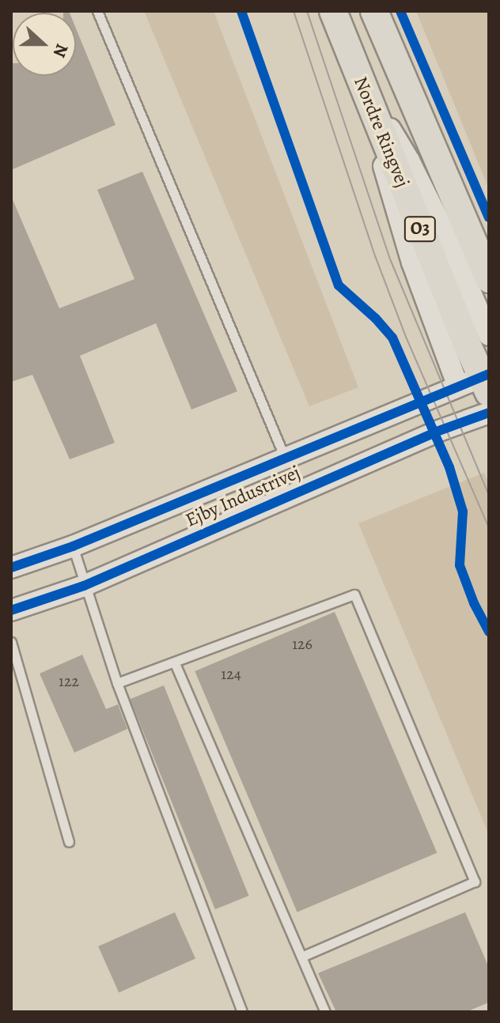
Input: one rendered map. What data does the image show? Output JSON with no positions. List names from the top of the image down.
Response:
{
  "streets": {
    "main road": ["Nordre Ringvej", "O3"],
    "street": ["Ejby Industrivej"]
  },
  "crossings": [
    ["Nordre Ringvej", "Ejby Industrivej"]
  ],
  "house_numbers": ["126", "124", "122"],
  "north": "right"
}
